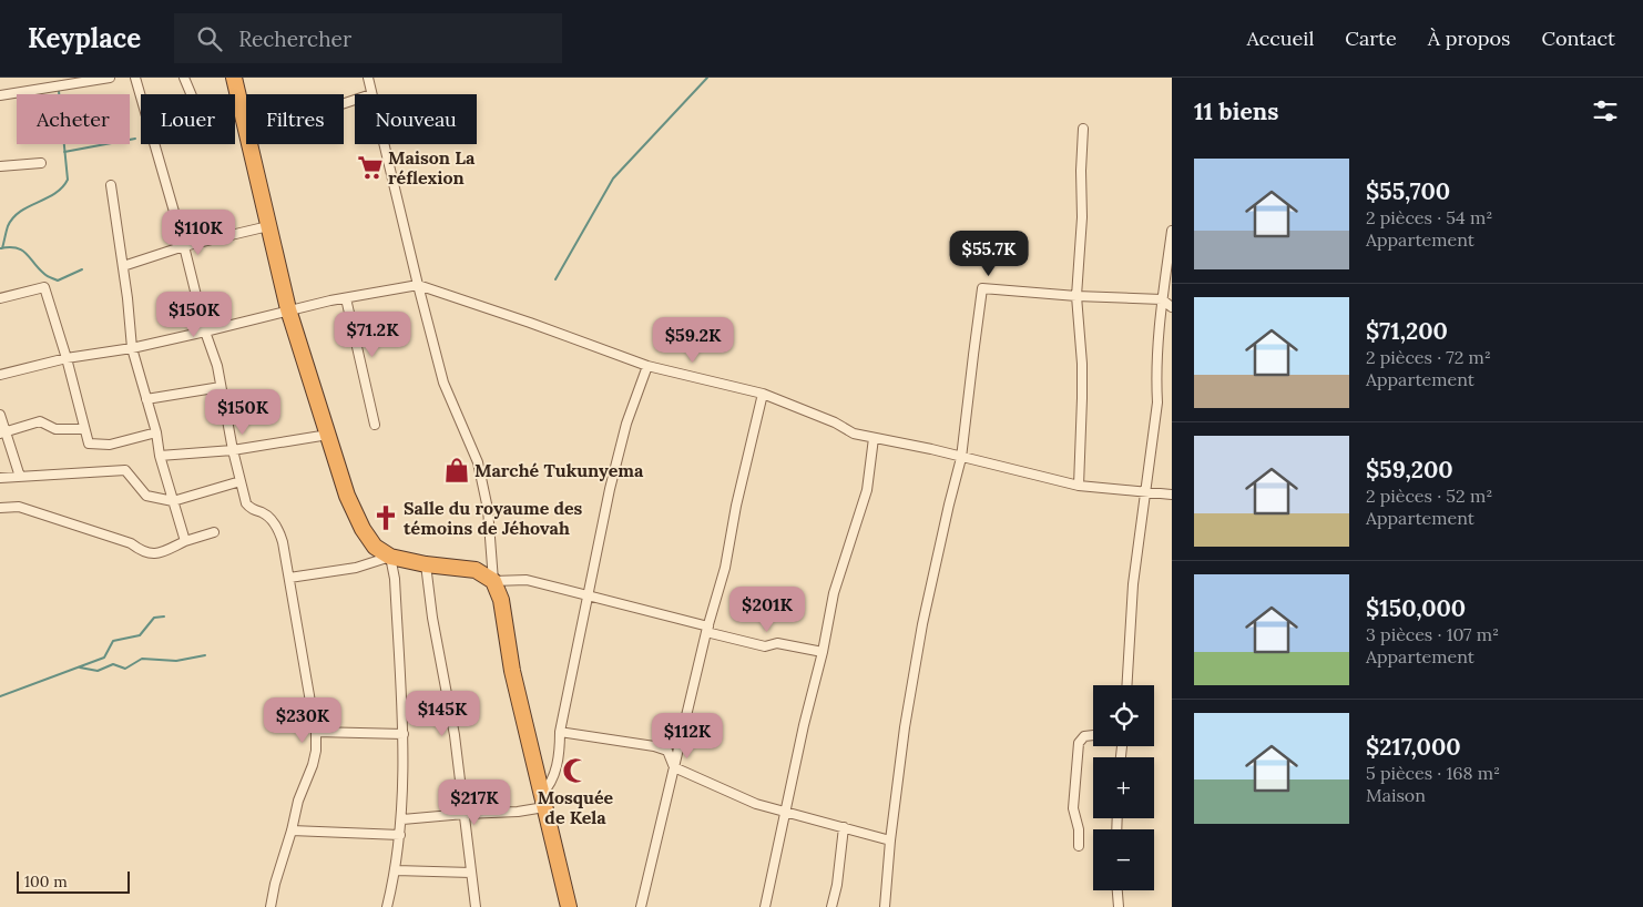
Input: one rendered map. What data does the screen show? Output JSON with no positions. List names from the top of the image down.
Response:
{
  "places": {
    "supermarket": ["Maison La réflexion"],
    "shop": ["Marché Tukunyema"],
    "church": ["Salle du royaume des témoins de Jéhovah"],
    "mosque": ["Mosquée de Kela"]
  },
  "scale_bar": "100 m",
  "page": {
    "header": "Keyplace",
    "search": "Rechercher",
    "nav": [
      "Accueil",
      "Carte",
      "À propos",
      "Contact"
    ],
    "heading": "11 biens",
    "chip": [
      "Acheter",
      "Louer",
      "Filtres",
      "Nouveau"
    ],
    "list": [
      {
        "name": "$55,700",
        "note": "2 pièces · 54 m² · Appartement"
      },
      {
        "name": "$71,200",
        "note": "2 pièces · 72 m² · Appartement"
      },
      {
        "name": "$59,200",
        "note": "2 pièces · 52 m² · Appartement"
      },
      {
        "name": "$150,000",
        "note": "3 pièces · 107 m² · Appartement"
      },
      {
        "name": "$217,000",
        "note": "5 pièces · 168 m² · Maison"
      }
    ],
    "price": [
      "$110K",
      "$55.7K",
      "$150K",
      "$71.2K",
      "$59.2K",
      "$150K",
      "$201K",
      "$145K",
      "$230K",
      "$112K",
      "$217K"
    ],
    "map_buttons": ["+", "−"],
    "scale": "100 m"
  }
}
